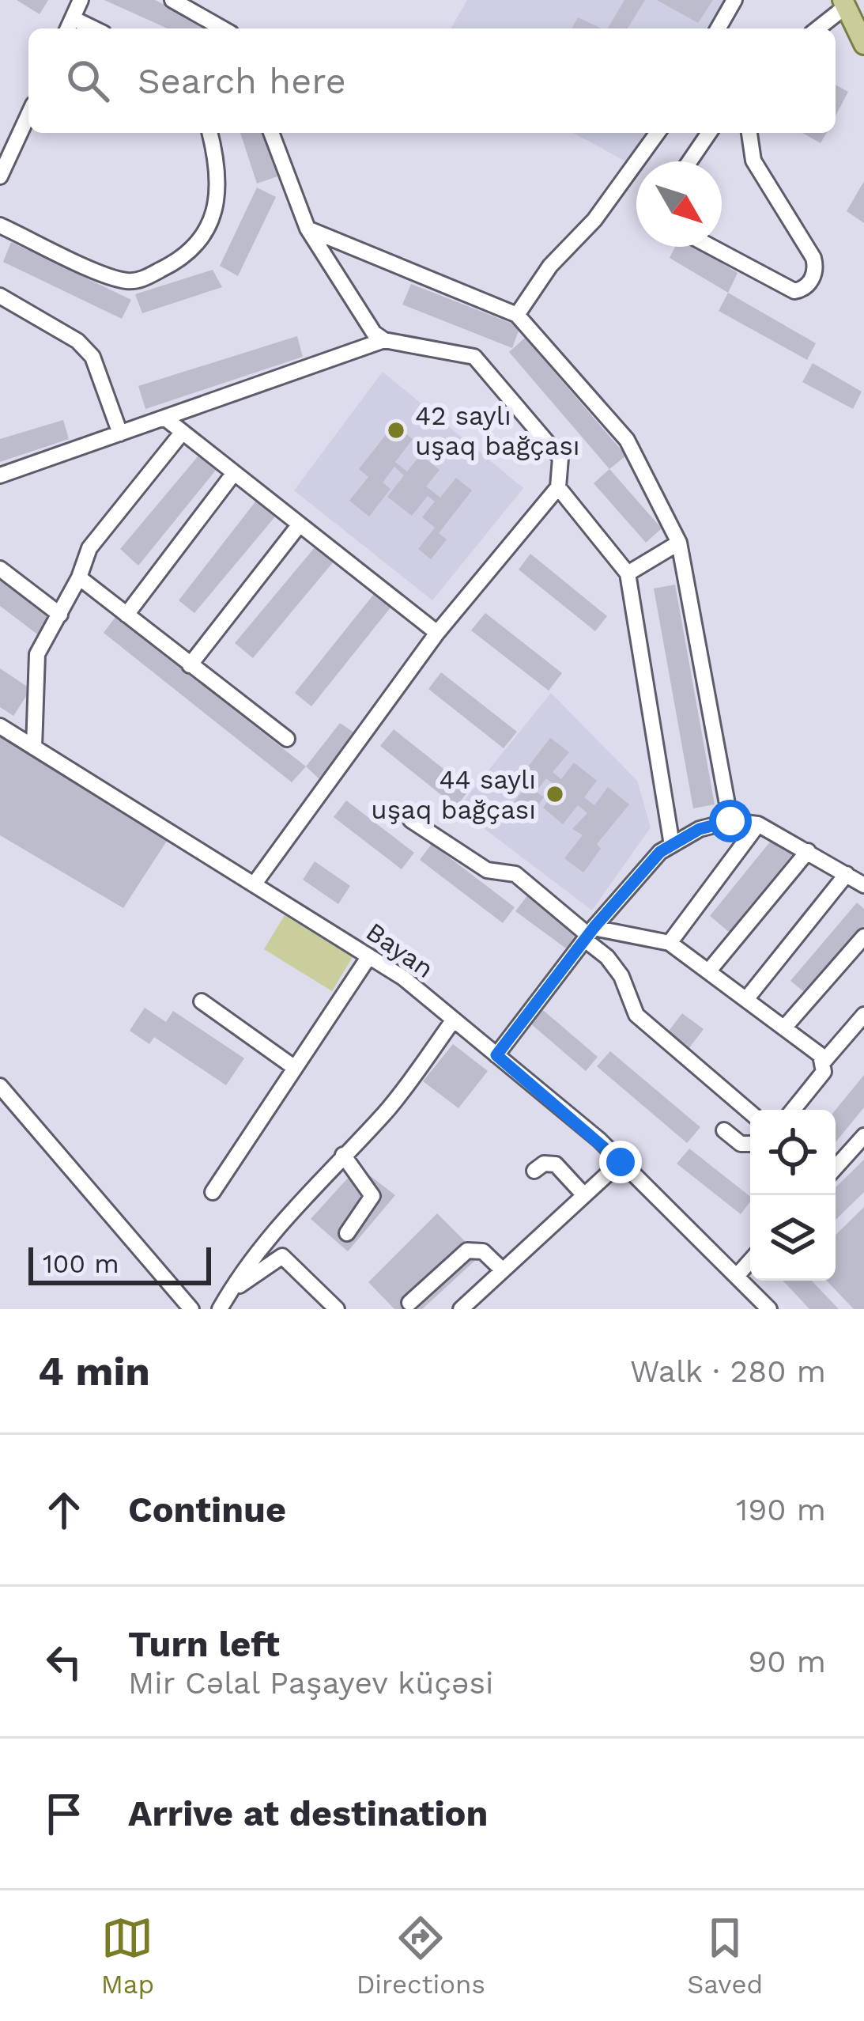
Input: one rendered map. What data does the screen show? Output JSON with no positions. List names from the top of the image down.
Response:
{
  "streets": {
    "street": ["Bayan"]
  },
  "places": ["42 saylı uşaq bağçası", "44 saylı uşaq bağçası"],
  "scale_bar": "100 m",
  "north": "bottom right",
  "page": {
    "search": "Search here",
    "scale": "100 m",
    "heading": ["4 min", "Walk · 280 m"],
    "list": [
      ["Continue", "190 m"],
      ["Turn left", "Mir Cəlal Paşayev küçəsi", "90 m"],
      "Arrive at destination"
    ],
    "nav": ["Map", "Directions", "Saved"]
  }
}
